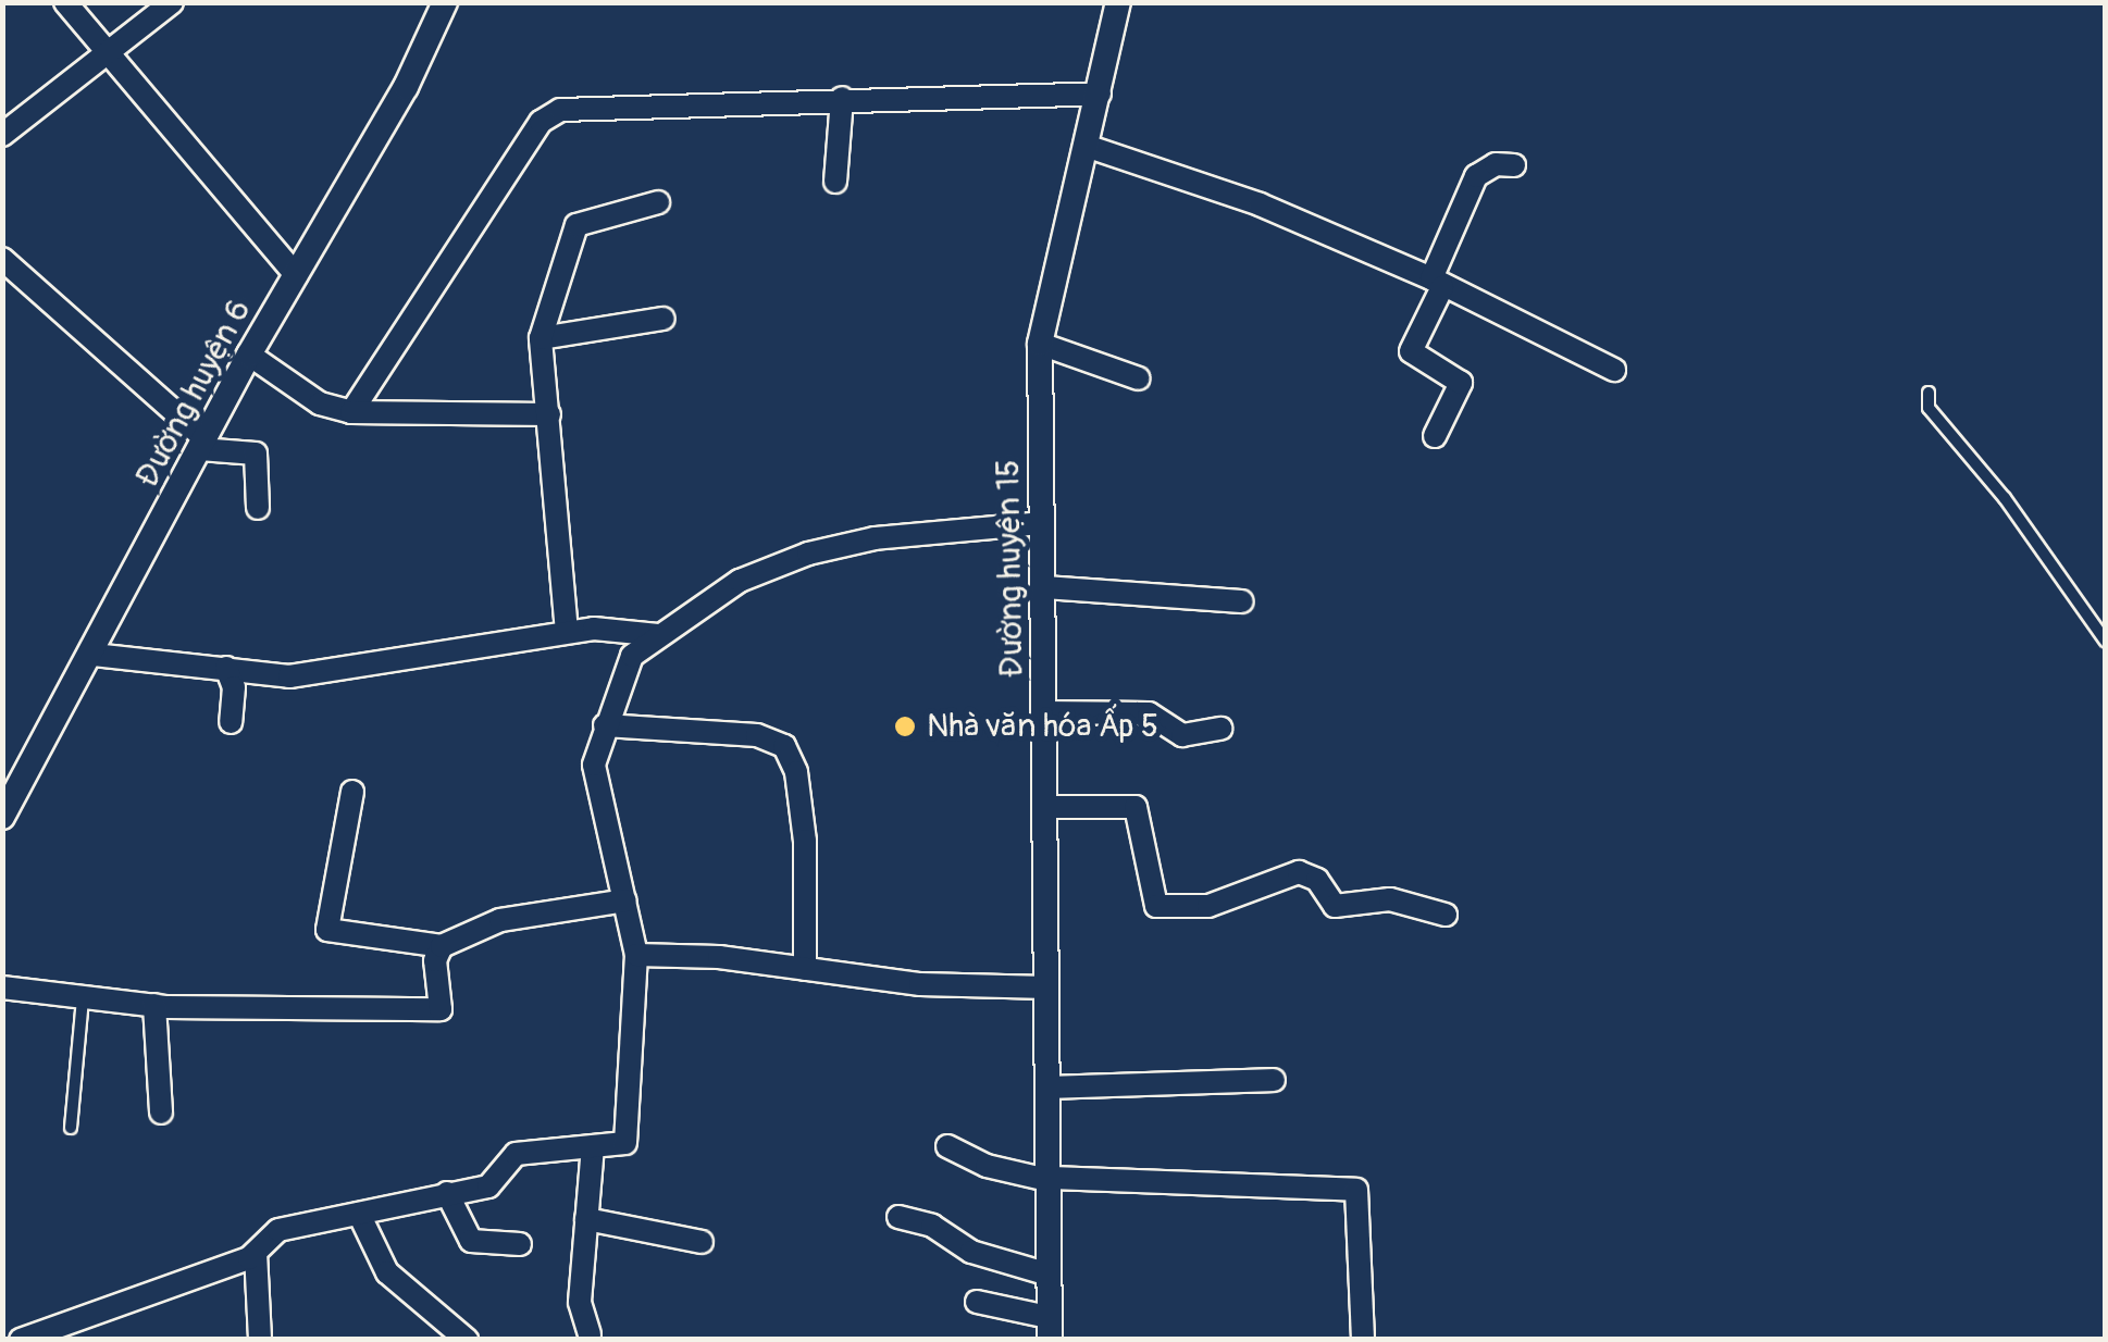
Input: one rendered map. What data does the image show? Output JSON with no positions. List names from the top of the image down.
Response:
{
  "streets": {
    "street": ["Đường huyện 6", "Đường huyện 15"]
  },
  "places": ["Nhà văn hóa Ấp 5"]
}
